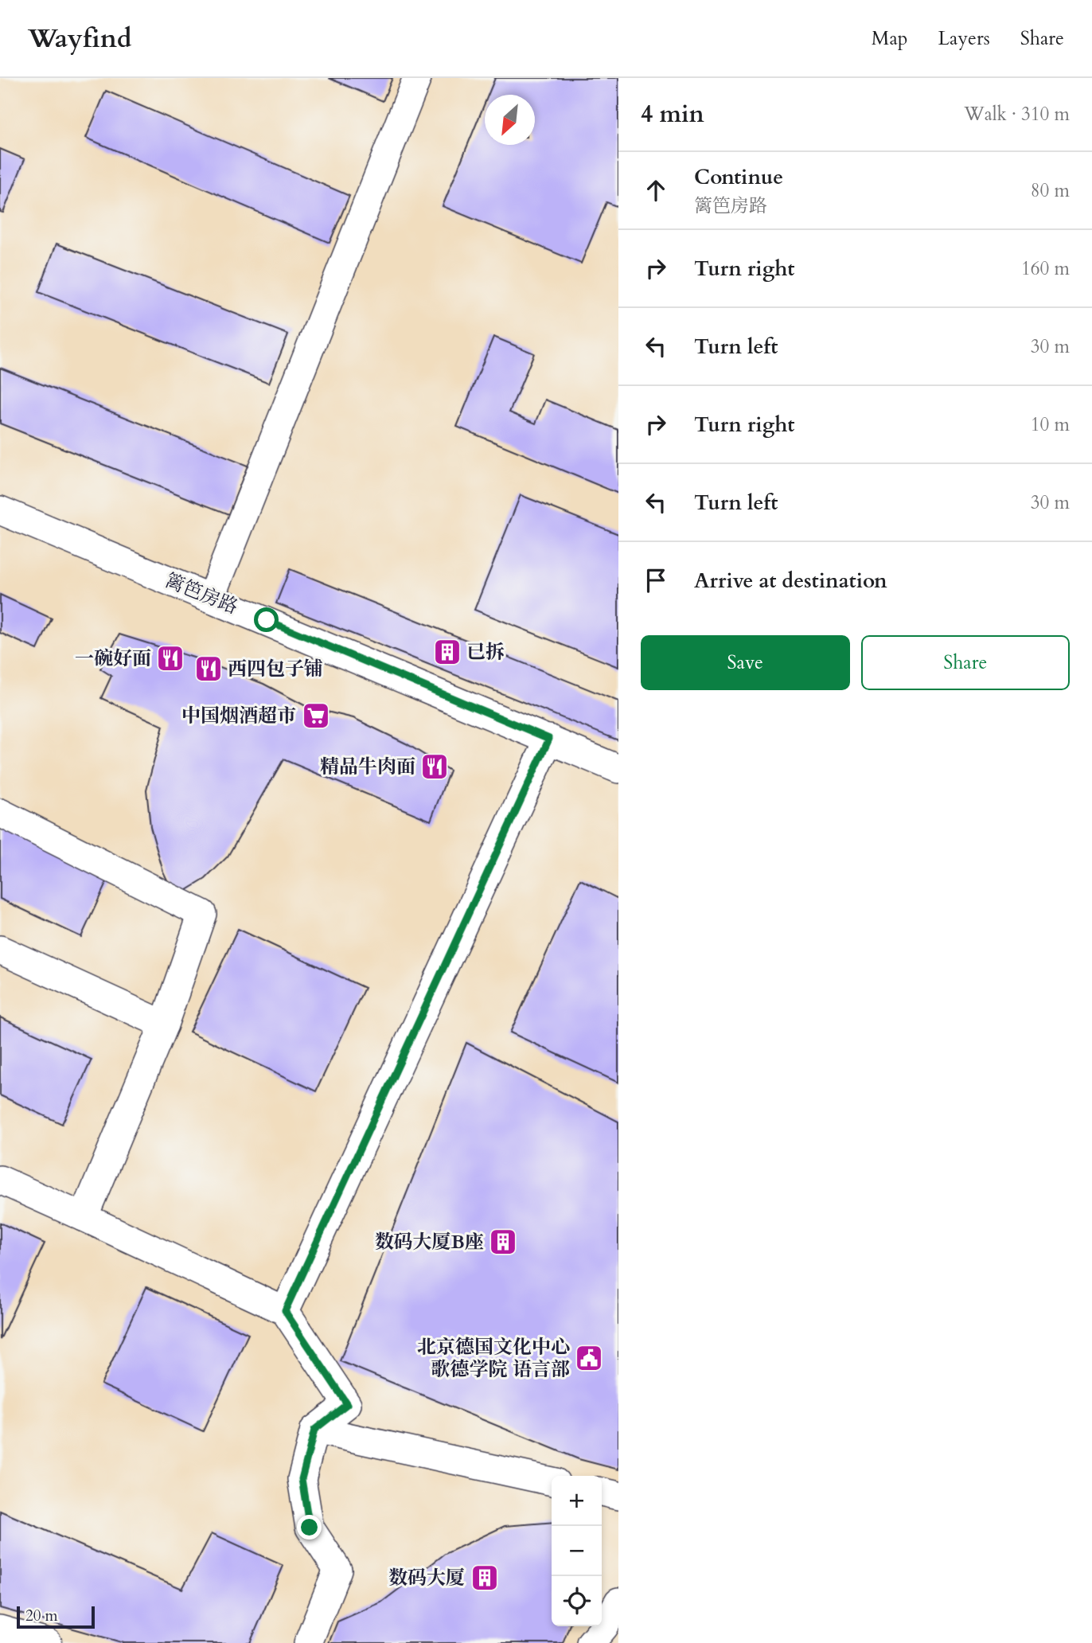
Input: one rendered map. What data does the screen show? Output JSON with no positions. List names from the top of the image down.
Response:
{
  "streets": {
    "street": ["篱笆房路"]
  },
  "places": {
    "building": ["已拆", "数码大厦B座", "数码大厦"],
    "restaurant": ["一碗好面", "西四包子铺", "精品牛肉面"],
    "supermarket": ["中国烟酒超市"],
    "public building": ["北京德国文化中心 歌德学院 语言部"]
  },
  "scale_bar": "20 m",
  "north": "bottom left",
  "page": {
    "header": "Wayfind",
    "nav": ["Map", "Layers", "Share"],
    "heading": ["4 min", "Walk · 310 m"],
    "list": [
      ["Continue", "篱笆房路", "80 m"],
      ["Turn right", "160 m"],
      ["Turn left", "30 m"],
      ["Turn right", "10 m"],
      ["Turn left", "30 m"],
      "Arrive at destination"
    ],
    "buttons": ["Save", "Share"],
    "map_buttons": ["+", "−"],
    "scale": "20 m"
  }
}
